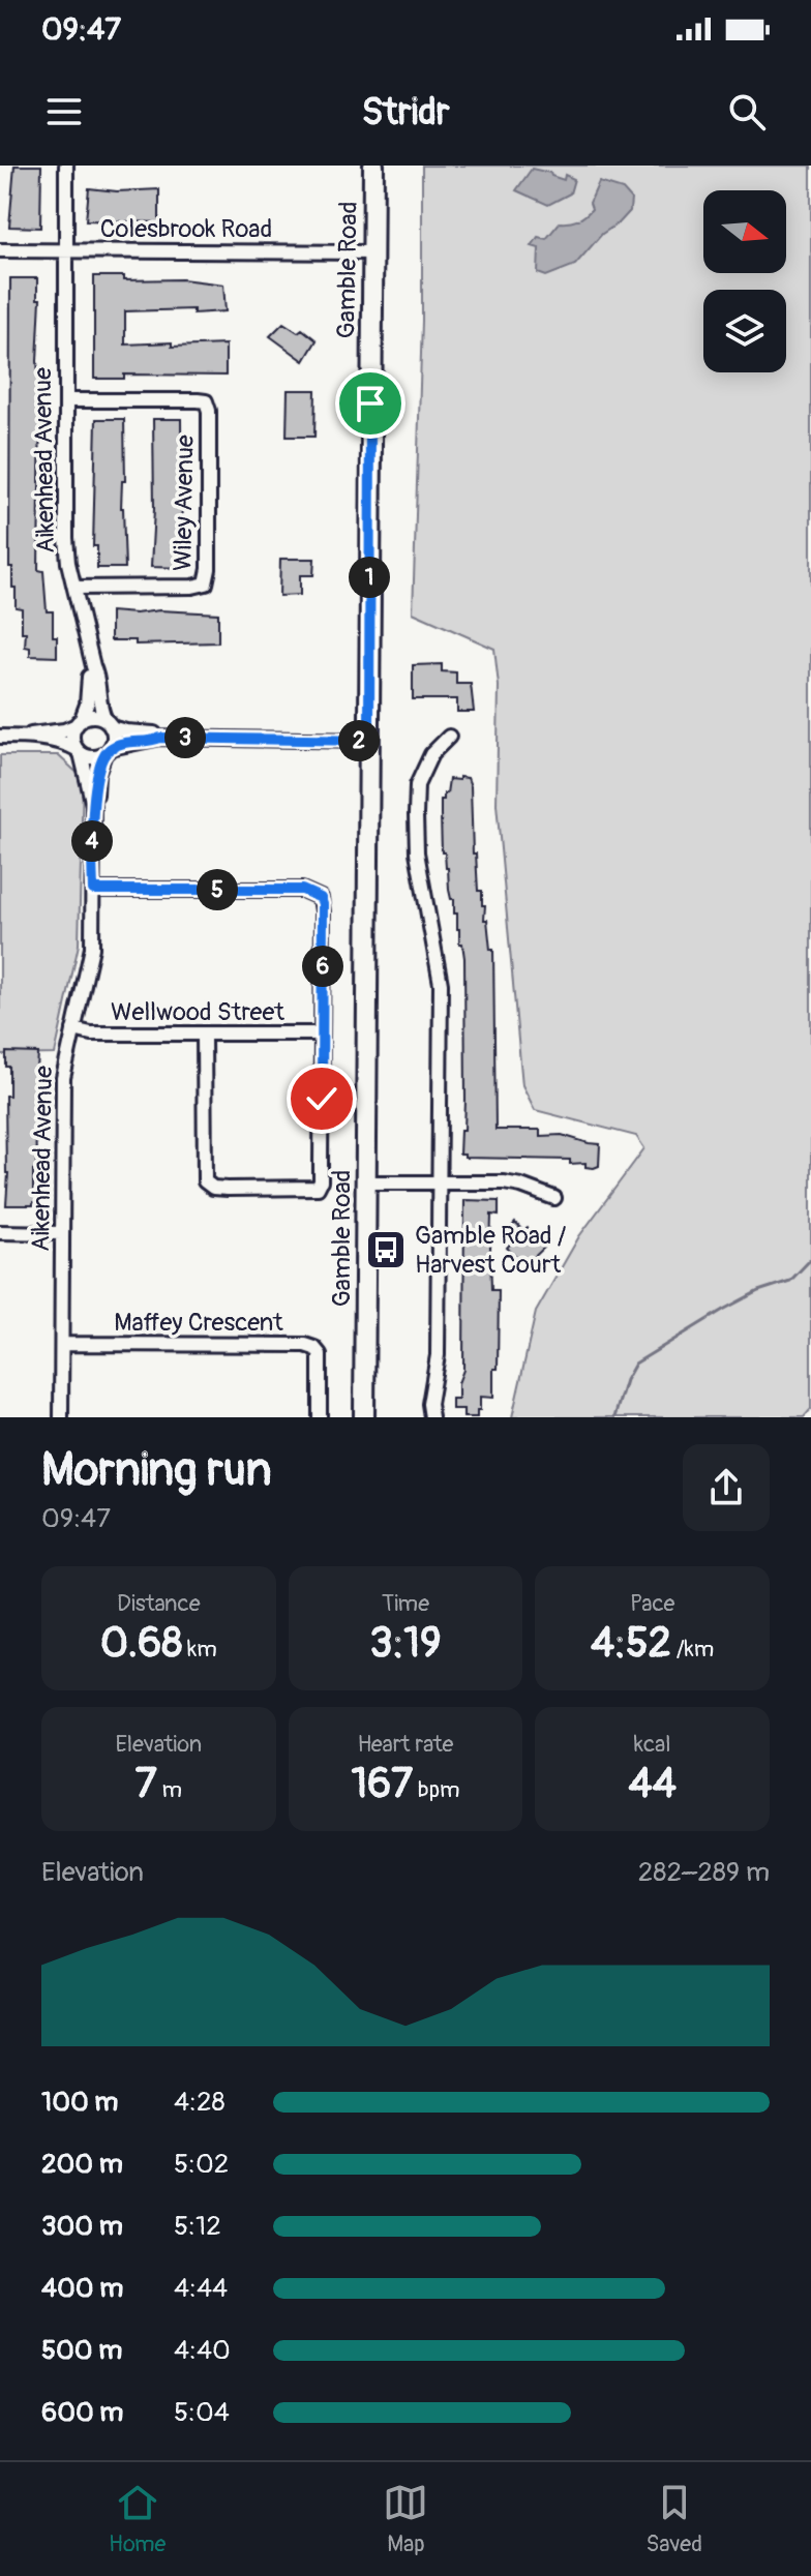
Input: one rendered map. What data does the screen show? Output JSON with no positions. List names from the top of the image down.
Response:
{
  "streets": {
    "main road": ["Gamble Road"],
    "street": [
      "Colesbrook Road",
      "Aikenhead Avenue",
      "Wiley Avenue",
      "Wellwood Street",
      "Maffey Crescent"
    ]
  },
  "crossings": [
    ["Colesbrook Road", "Gamble Road"],
    ["Colesbrook Road", "Aikenhead Avenue"],
    ["Aikenhead Avenue", "Wiley Avenue"],
    ["Aikenhead Avenue", "Wellwood Street"],
    ["Aikenhead Avenue", "Maffey Crescent"]
  ],
  "places": {
    "bus stop": ["Gamble Road / Harvest Court"]
  },
  "north": "right",
  "page": {
    "status": "09:47",
    "header": "Stridr",
    "pins": [
      "1",
      "3",
      "2",
      "4",
      "5",
      "6"
    ],
    "heading": ["Morning run", "09:47"],
    "stats": [
      ["Distance", "0.68 km"],
      ["Time", "3:19"],
      ["Pace", "4:52 /km"],
      ["Elevation", "7 m"],
      ["Heart rate", "167 bpm"],
      ["kcal", "44"]
    ],
    "chart": ["Elevation", "282–289 m"],
    "list": [
      {
        "name": "100 m",
        "note": "4:28"
      },
      {
        "name": "200 m",
        "note": "5:02"
      },
      {
        "name": "300 m",
        "note": "5:12"
      },
      {
        "name": "400 m",
        "note": "4:44"
      },
      {
        "name": "500 m",
        "note": "4:40"
      },
      {
        "name": "600 m",
        "note": "5:04"
      }
    ],
    "tabs": ["Home", "Map", "Saved"]
  }
}
